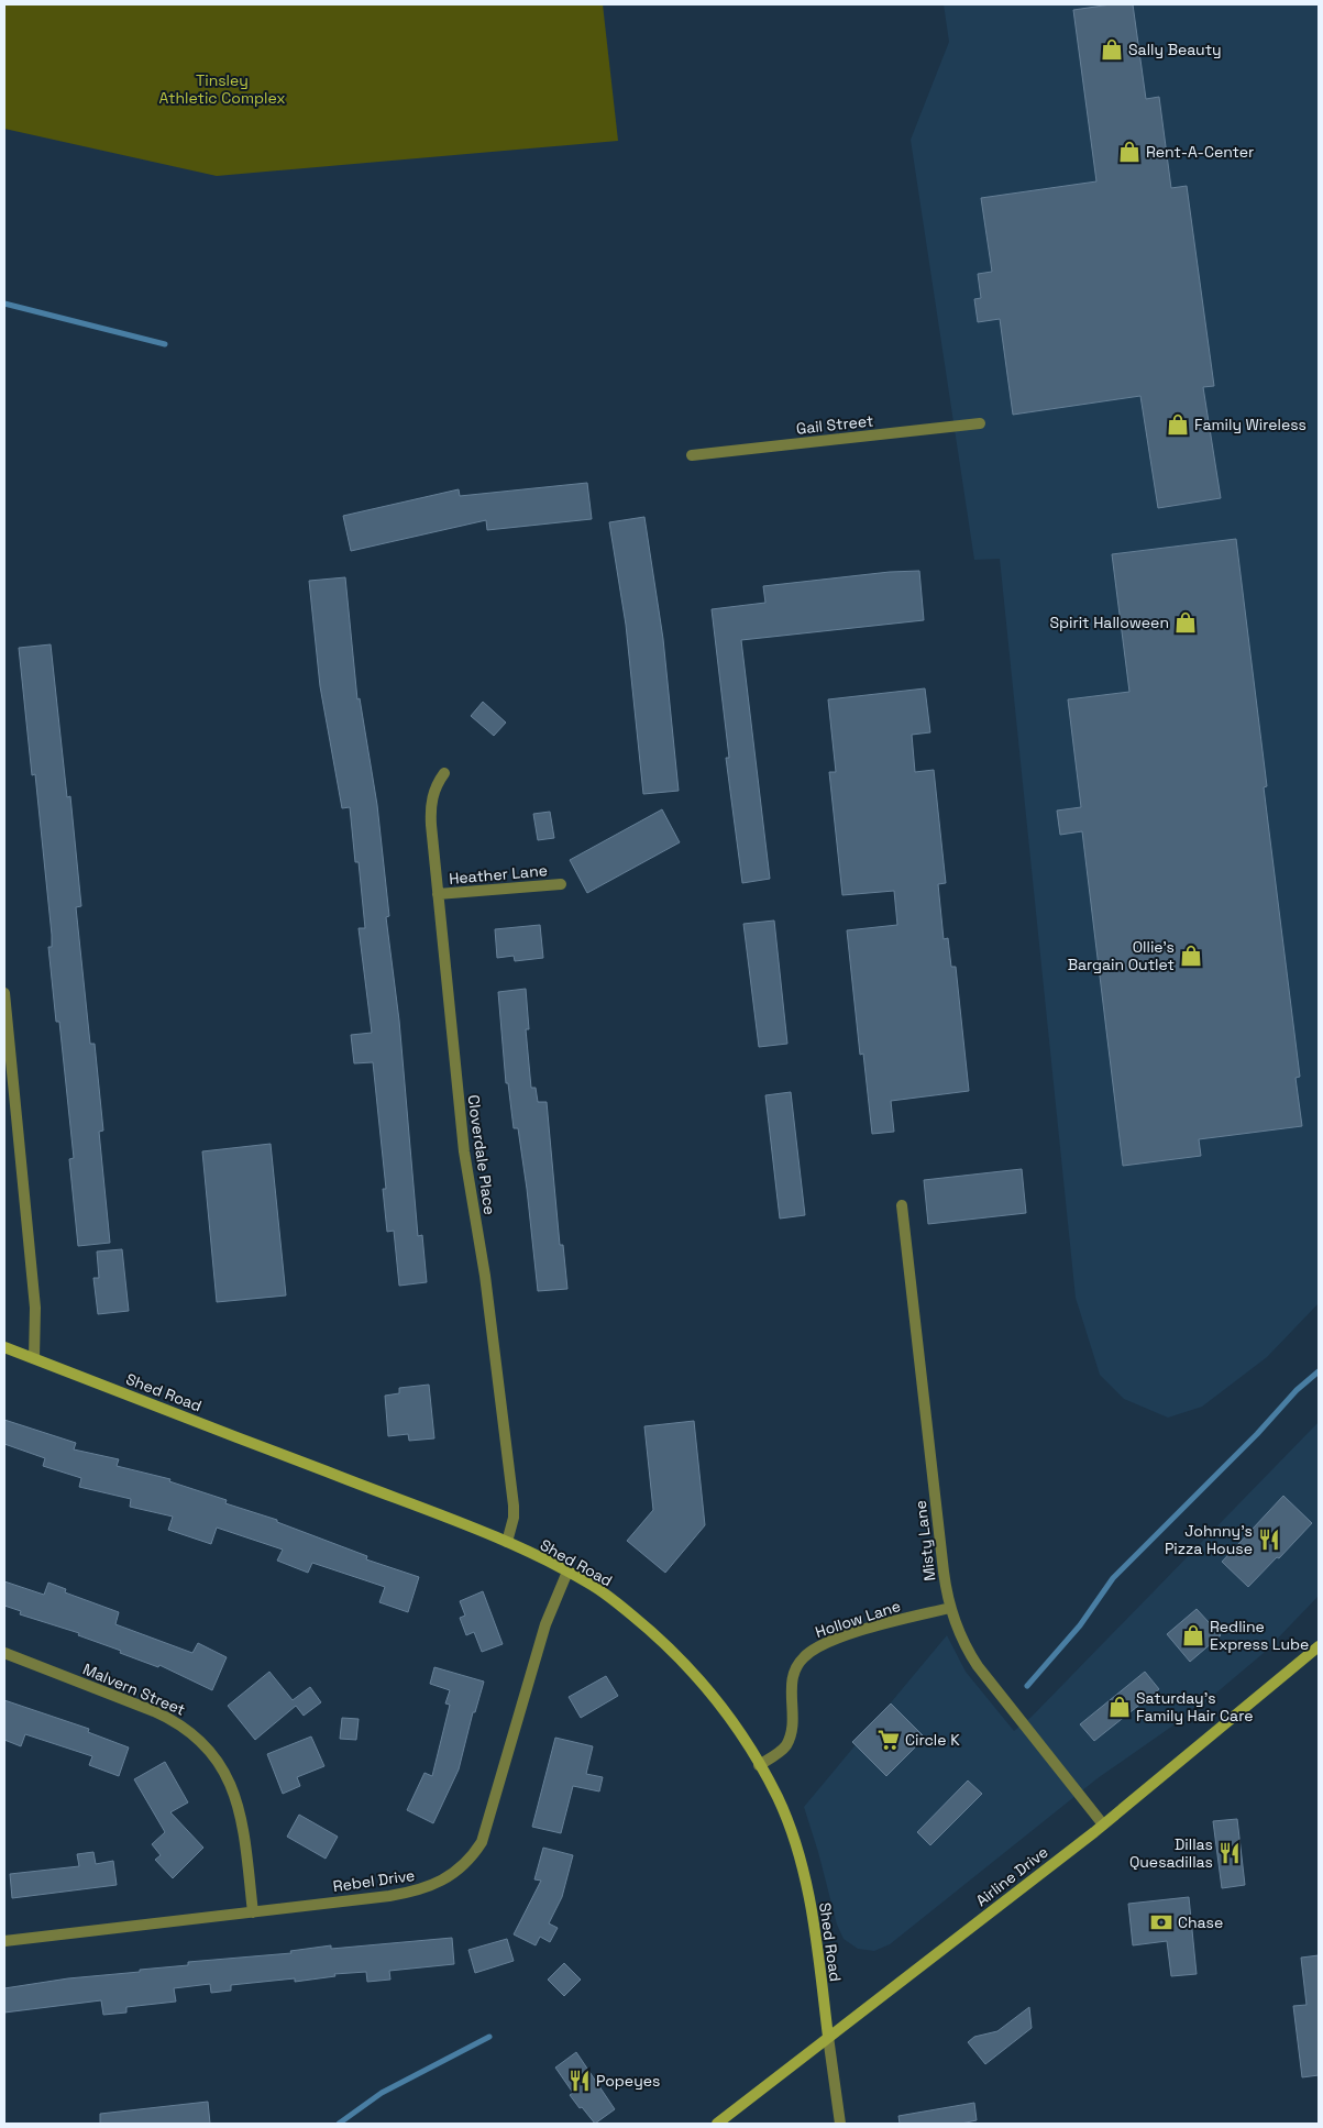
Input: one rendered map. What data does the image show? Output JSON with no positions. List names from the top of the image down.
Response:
{
  "streets": {
    "street": [
      "Gail Street",
      "Heather Lane",
      "Cloverdale Place",
      "Shed Road",
      "Misty Lane",
      "Hollow Lane",
      "Malvern Street",
      "Airline Drive",
      "Rebel Drive"
    ]
  },
  "crossings": [
    ["Heather Lane", "Cloverdale Place"],
    ["Cloverdale Place", "Shed Road"],
    ["Shed Road", "Hollow Lane"],
    ["Shed Road", "Airline Drive"],
    ["Shed Road", "Rebel Drive"],
    ["Misty Lane", "Hollow Lane"],
    ["Misty Lane", "Airline Drive"],
    ["Malvern Street", "Rebel Drive"]
  ],
  "parks": ["Tinsley Athletic Complex"],
  "places": {
    "shop": [
      "Sally Beauty",
      "Rent-A-Center",
      "Family Wireless",
      "Spirit Halloween",
      "Ollie's Bargain Outlet",
      "Redline Express Lube",
      "Saturday's Family Hair Care"
    ],
    "restaurant": ["Johnny's Pizza House", "Dillas Quesadillas", "Popeyes"],
    "supermarket": ["Circle K"],
    "bank": ["Chase"]
  }
}
